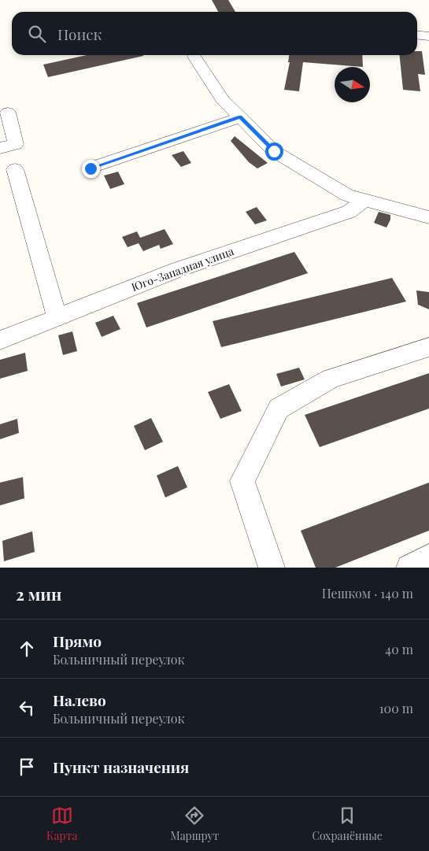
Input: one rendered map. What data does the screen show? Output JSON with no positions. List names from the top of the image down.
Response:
{
  "streets": {
    "street": ["Юго-Западная улица"]
  },
  "north": "right",
  "page": {
    "search": "Поиск",
    "heading": ["2 мин", "Пешком · 140 m"],
    "list": [
      ["Прямо", "Больничный переулок", "40 m"],
      ["Налево", "Больничный переулок", "100 m"],
      "Пункт назначения"
    ],
    "nav": ["Карта", "Маршрут", "Сохранённые"]
  }
}
